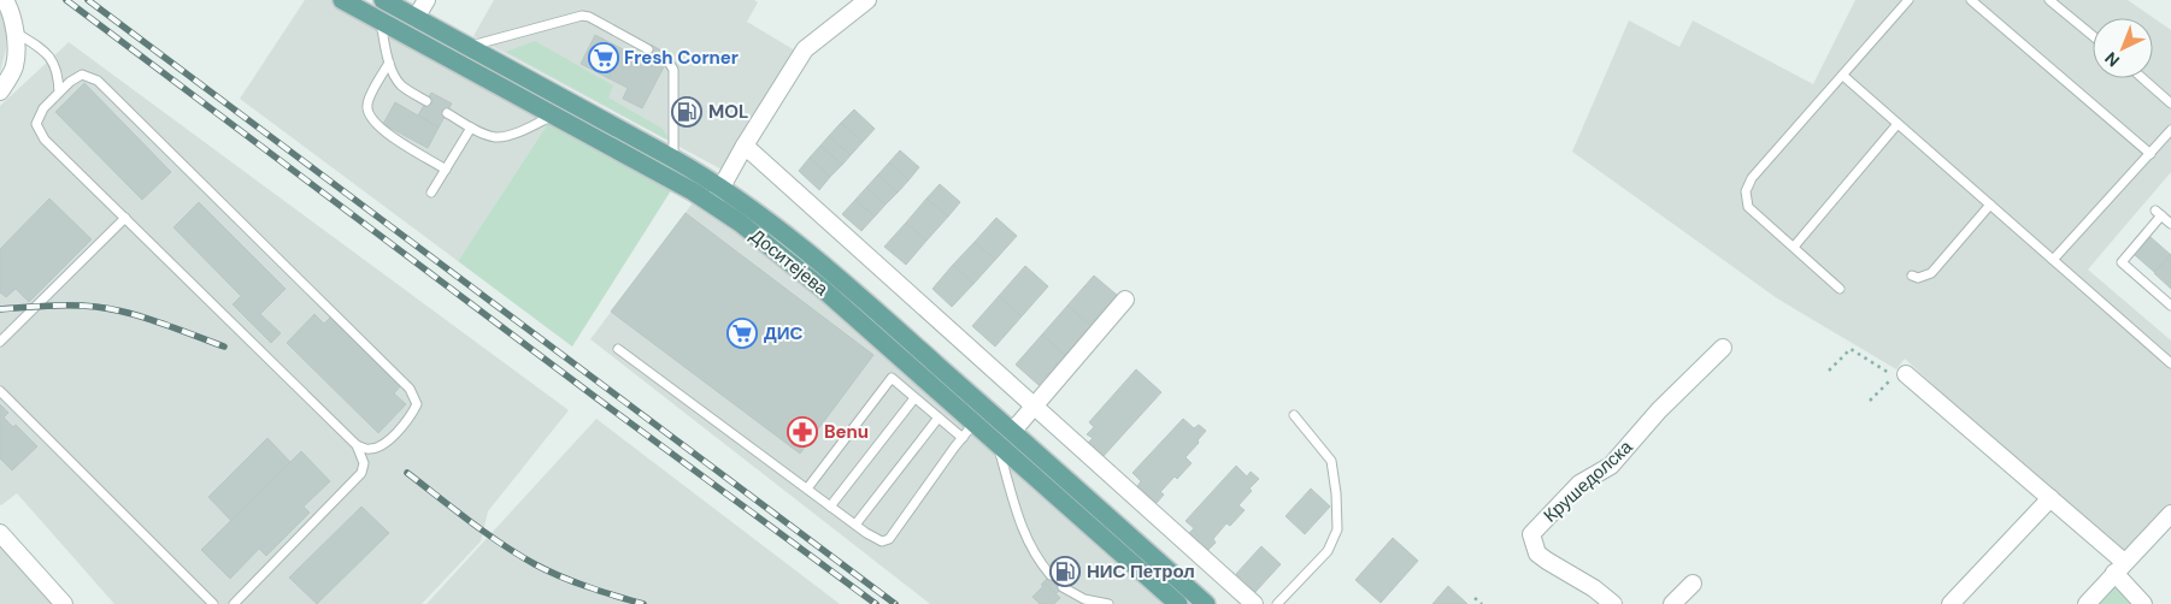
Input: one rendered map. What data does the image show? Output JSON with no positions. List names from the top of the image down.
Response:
{
  "streets": {
    "main road": ["Доситејева"],
    "street": ["Крушедолска"]
  },
  "places": {
    "supermarket": ["Fresh Corner", "ДИС"],
    "fuel station": ["MOL", "НИС Петрол"],
    "pharmacy": ["Benu"]
  },
  "north": "bottom left"
}
